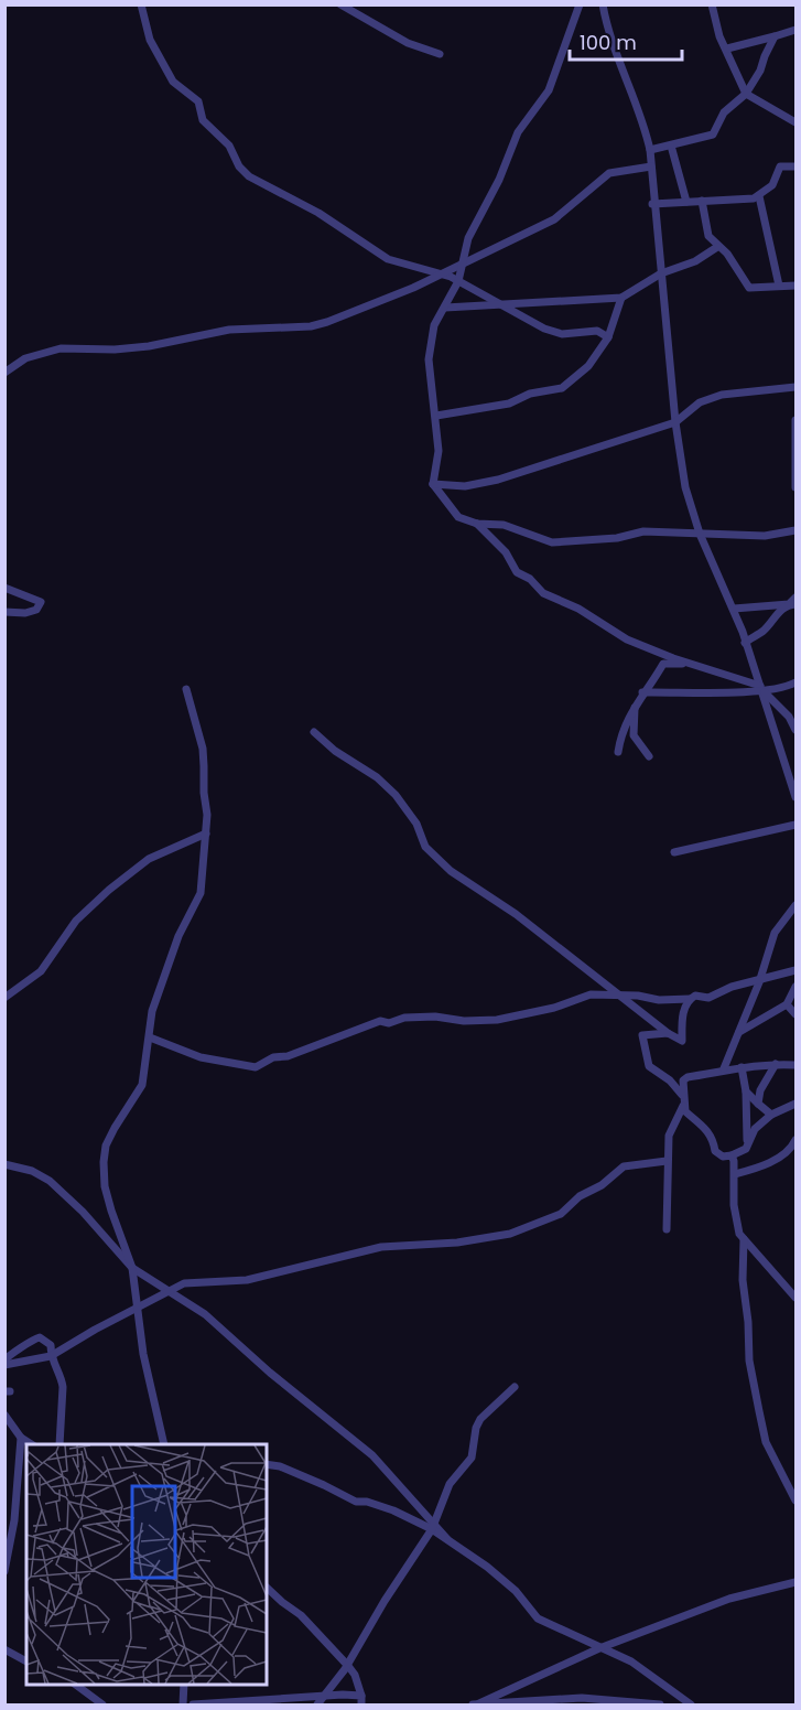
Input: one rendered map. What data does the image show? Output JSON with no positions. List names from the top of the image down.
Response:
{
  "scale_bar": "100 m"
}
